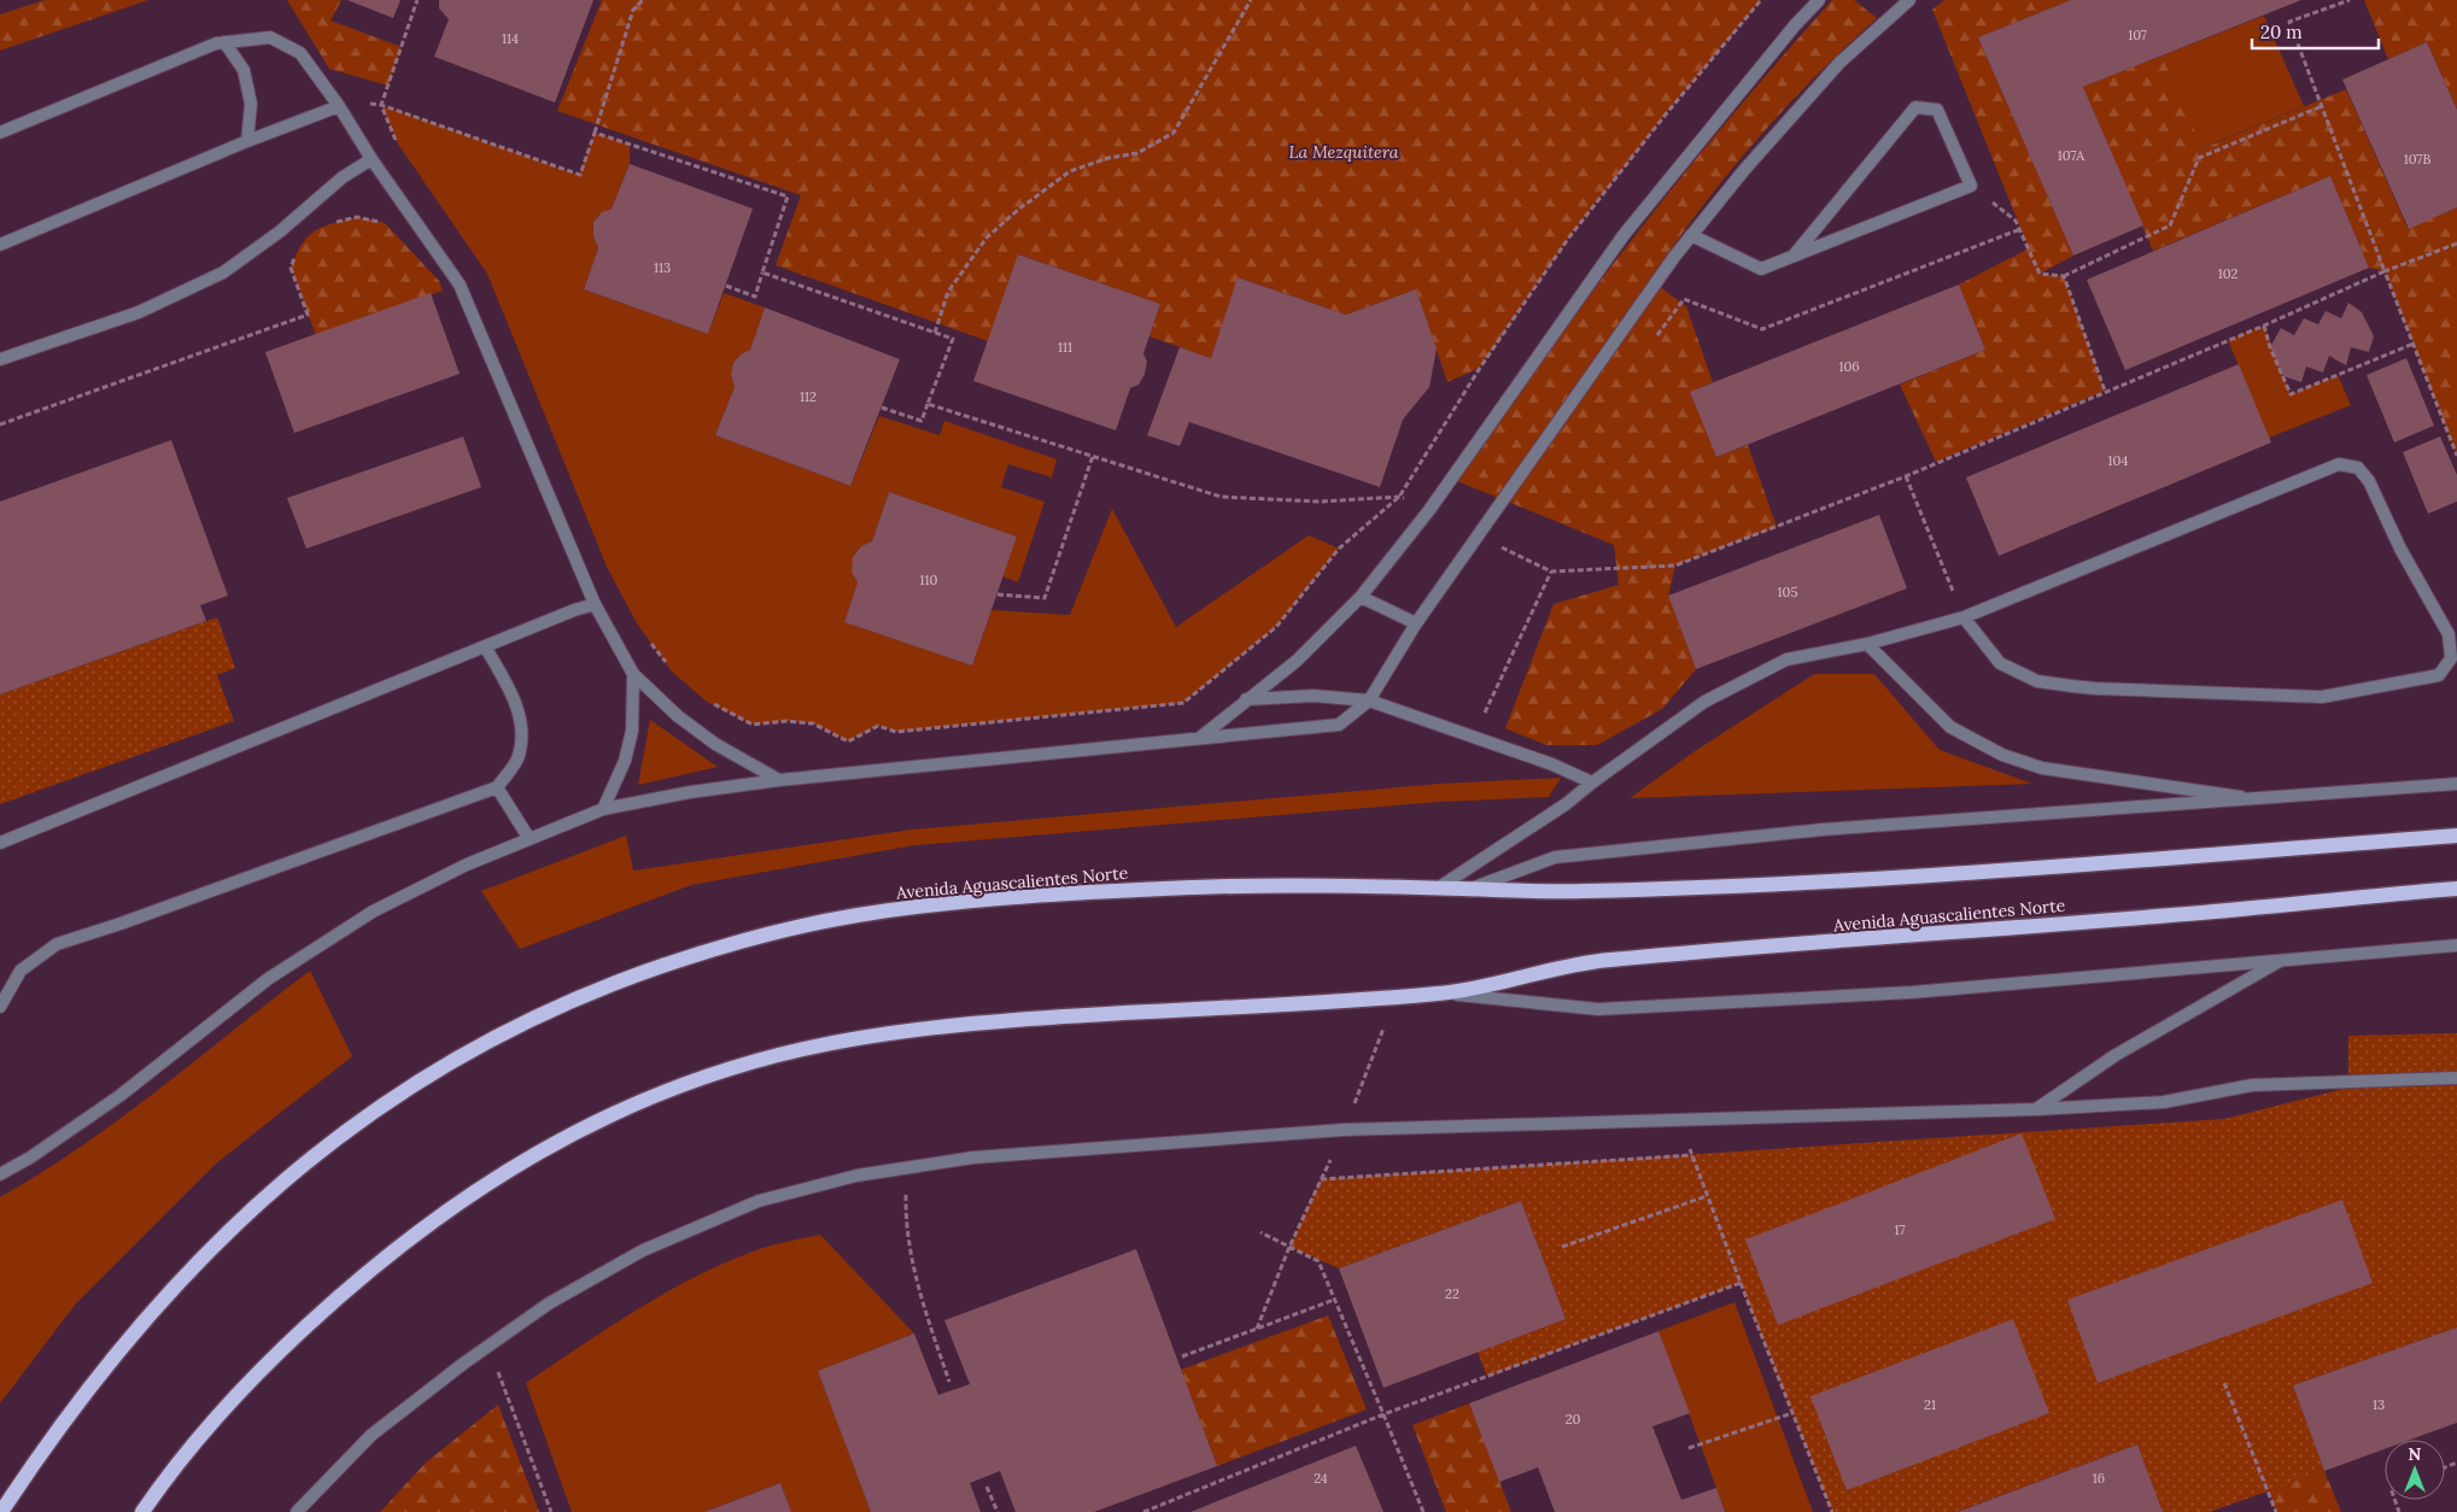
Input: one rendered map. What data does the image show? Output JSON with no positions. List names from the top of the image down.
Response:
{
  "streets": {
    "main road": ["Avenida Aguascalientes Norte"]
  },
  "parks": ["La Mezquitera"],
  "house_numbers": [
    "107",
    "114",
    "107A",
    "107B",
    "113",
    "102",
    "111",
    "106",
    "112",
    "104",
    "110",
    "105",
    "17",
    "22",
    "21",
    "13",
    "20",
    "24",
    "16"
  ],
  "scale_bar": "20 m",
  "north": "top"
}
